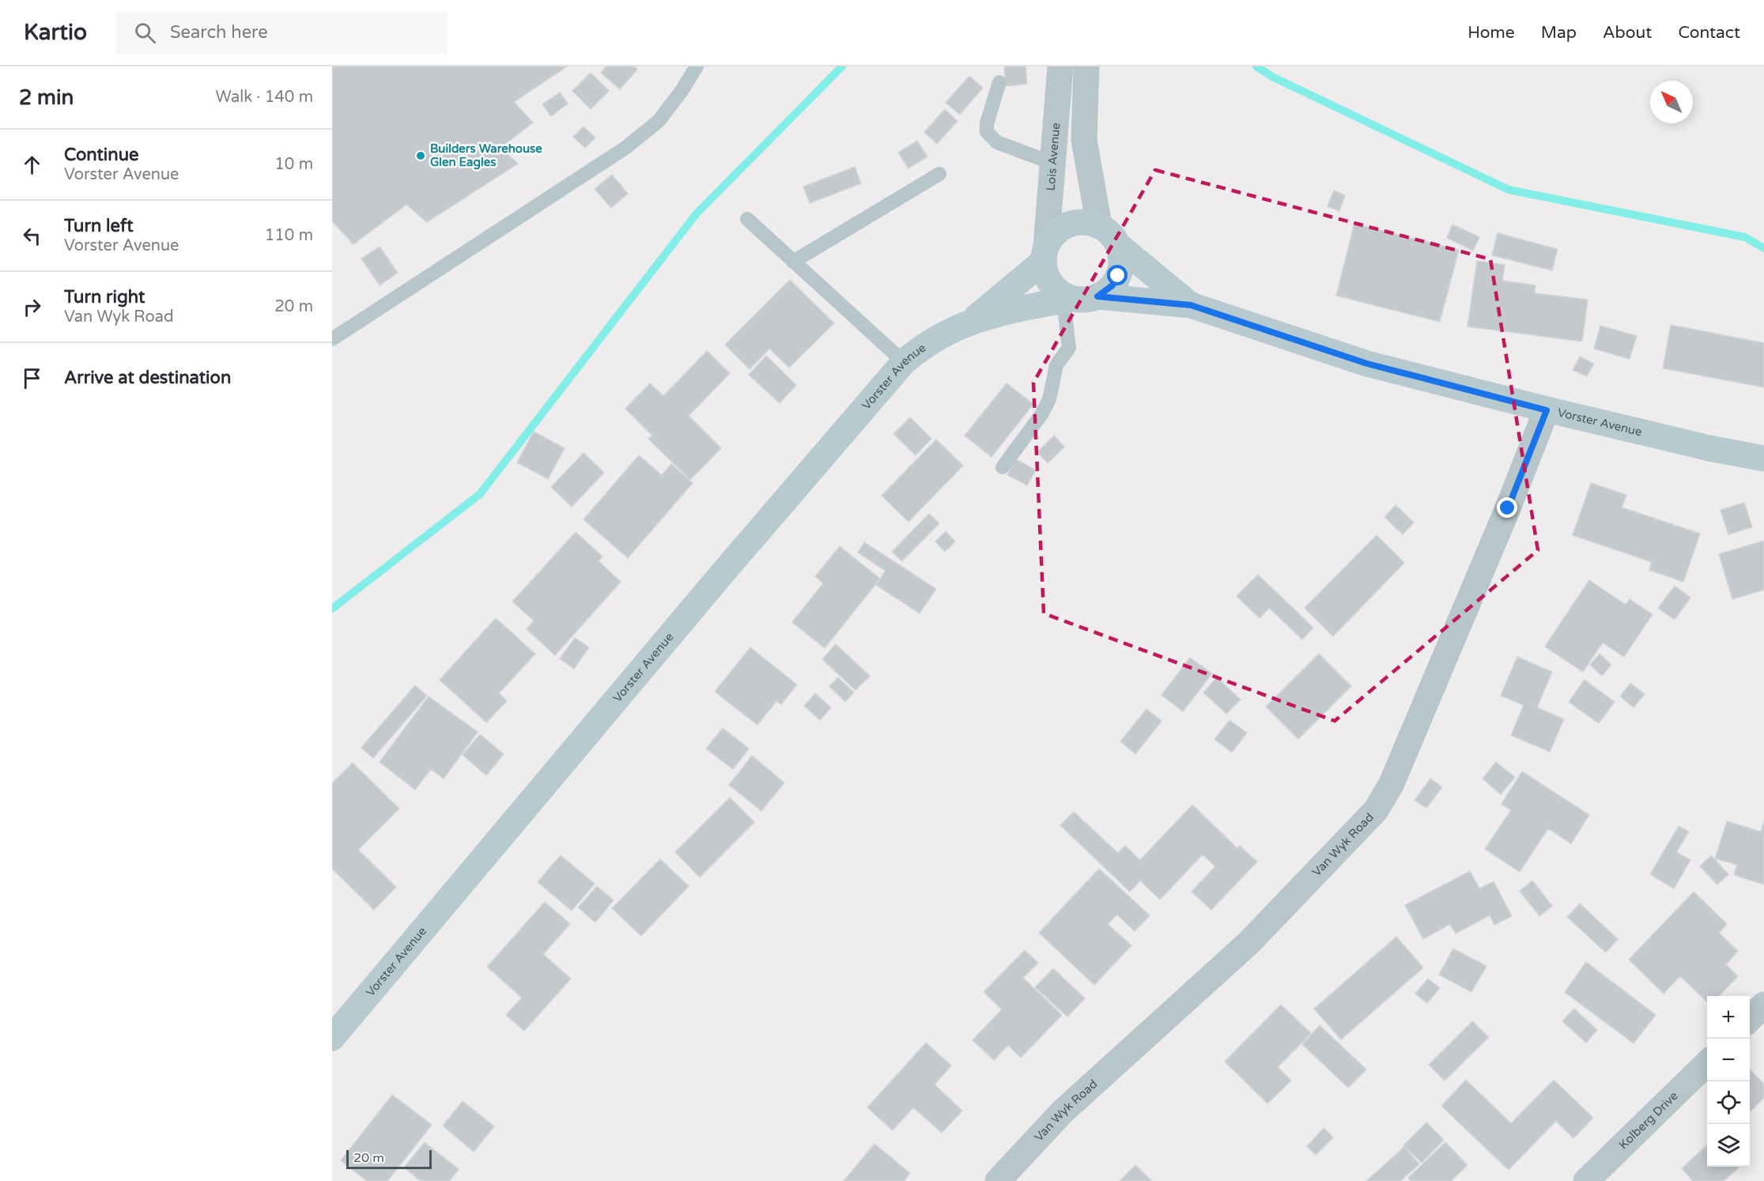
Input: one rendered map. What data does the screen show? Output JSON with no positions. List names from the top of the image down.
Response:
{
  "streets": {
    "main road": ["Vorster Avenue"],
    "street": ["Lois Avenue", "Van Wyk Road", "Kolberg Drive"]
  },
  "crossings": [
    ["Lois Avenue", "Vorster Avenue"],
    ["Vorster Avenue", "Van Wyk Road"]
  ],
  "places": ["Builders Warehouse Glen Eagles"],
  "scale_bar": "20 m",
  "north": "top left",
  "page": {
    "header": "Kartio",
    "search": "Search here",
    "nav": [
      "Home",
      "Map",
      "About",
      "Contact"
    ],
    "heading": ["2 min", "Walk · 140 m"],
    "list": [
      ["Continue", "Vorster Avenue", "10 m"],
      ["Turn left", "Vorster Avenue", "110 m"],
      ["Turn right", "Van Wyk Road", "20 m"],
      "Arrive at destination"
    ],
    "map_buttons": ["+", "−"],
    "scale": "20 m"
  }
}
